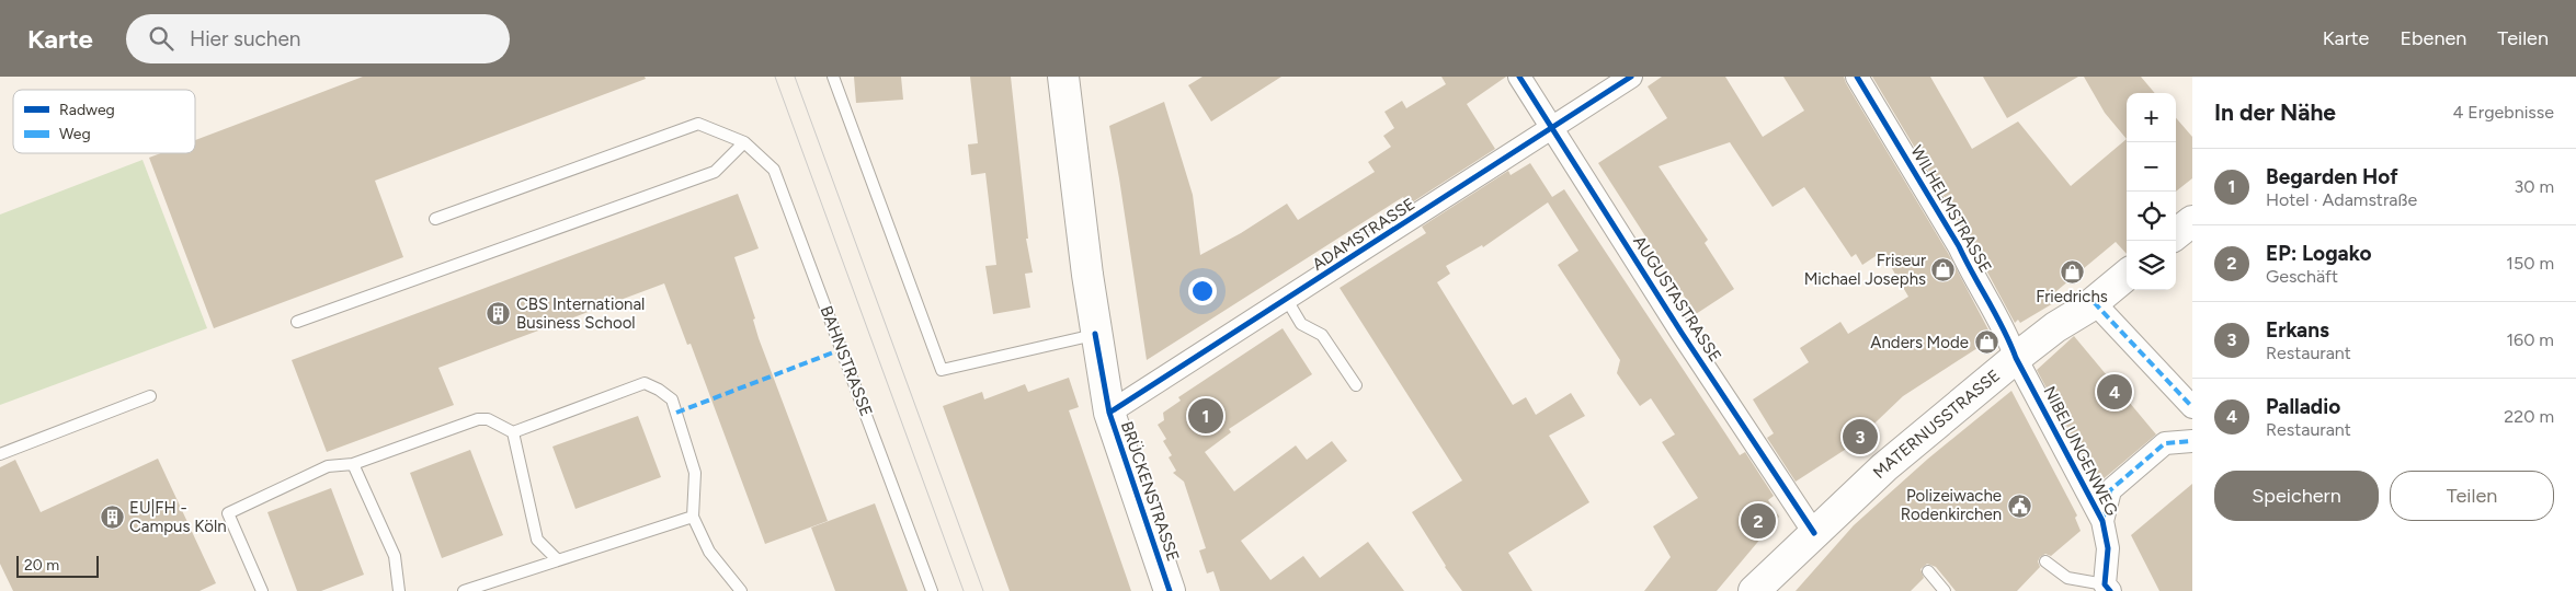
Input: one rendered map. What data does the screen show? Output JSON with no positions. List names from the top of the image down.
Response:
{
  "streets": {
    "main road": ["MATERNUSSTRASSE", "BRÜCKENSTRASSE"],
    "street": [
      "WILHELMSTRASSE",
      "ADAMSTRASSE",
      "AUGUSTASTRASSE",
      "NIBELUNGENWEG"
    ],
    "lane": ["BAHNSTRASSE"]
  },
  "crossings": [
    ["WILHELMSTRASSE", "MATERNUSSTRASSE"],
    ["WILHELMSTRASSE", "NIBELUNGENWEG"],
    ["ADAMSTRASSE", "AUGUSTASTRASSE"],
    ["ADAMSTRASSE", "BRÜCKENSTRASSE"],
    ["AUGUSTASTRASSE", "MATERNUSSTRASSE"],
    ["MATERNUSSTRASSE", "NIBELUNGENWEG"]
  ],
  "places": {
    "shop": ["Friseur Michael Josephs", "Friedrichs", "Anders Mode"],
    "building": ["CBS International Business School", "EU|FH - Campus Köln"],
    "public building": ["Polizeiwache Rodenkirchen"]
  },
  "legend": ["Radweg", "Weg"],
  "scale_bar": "20 m",
  "page": {
    "header": "Karte",
    "search": "Hier suchen",
    "nav": ["Karte", "Ebenen", "Teilen"],
    "heading": ["In der Nähe", "4 Ergebnisse"],
    "map_buttons": ["+", "−"],
    "list": [
      {
        "mark": "1",
        "name": "Begarden Hof",
        "note": "Hotel · Adamstraße",
        "value": "30 m"
      },
      {
        "mark": "2",
        "name": "EP: Logako",
        "note": "Geschäft",
        "value": "150 m"
      },
      {
        "mark": "3",
        "name": "Erkans",
        "note": "Restaurant",
        "value": "160 m"
      },
      {
        "mark": "4",
        "name": "Palladio",
        "note": "Restaurant",
        "value": "220 m"
      }
    ],
    "pins": [
      "4",
      "1",
      "3",
      "2"
    ],
    "buttons": ["Speichern", "Teilen"],
    "scale": "20 m"
  }
}
